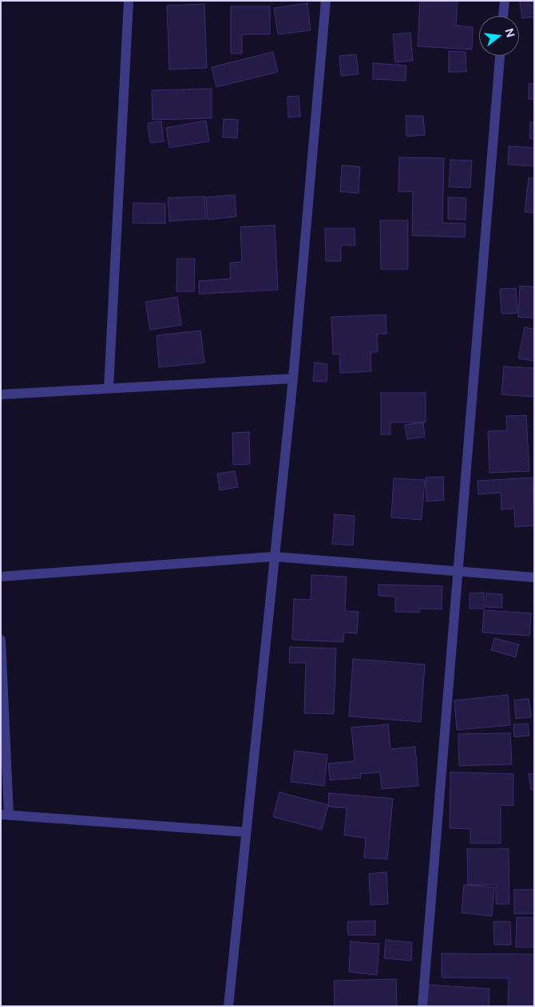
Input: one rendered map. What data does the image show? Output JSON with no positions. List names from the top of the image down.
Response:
{
  "north": "right"
}
